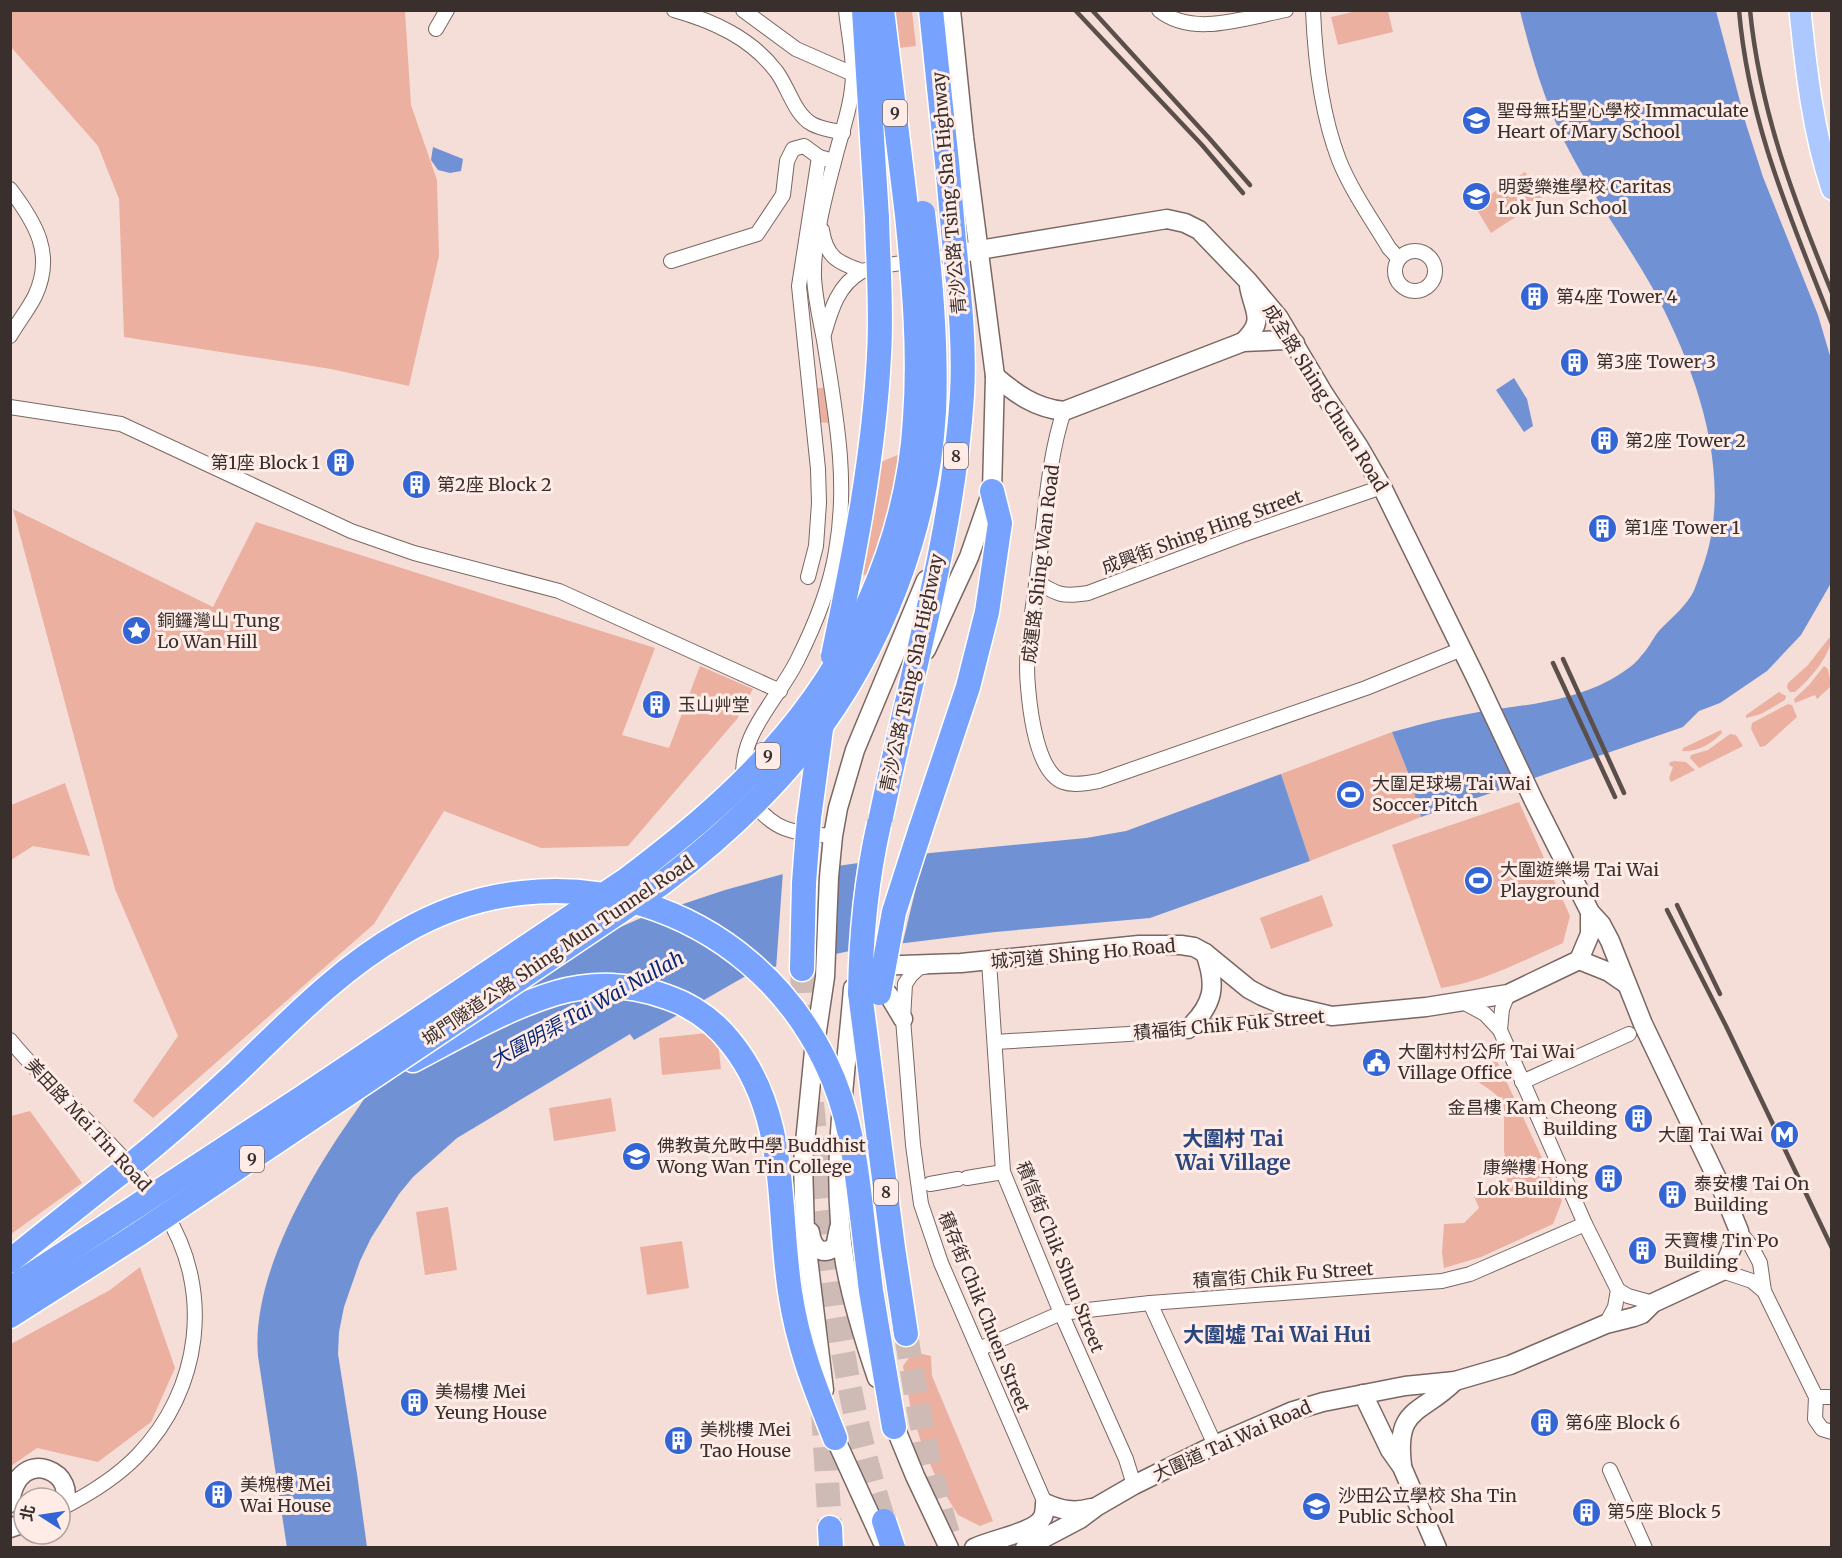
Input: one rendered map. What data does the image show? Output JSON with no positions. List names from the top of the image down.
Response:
{
  "streets": {
    "highway": [
      "9",
      "青沙公路 Tsing Sha Highway",
      "8",
      "城門隧道公路 Shing Mun Tunnel Road"
    ],
    "street": [
      "成全路 Shing Chuen Road",
      "成興街 Shing Hing Street",
      "成運路 Shing Wan Road",
      "城河道 Shing Ho Road",
      "積福街 Chik Fuk Street",
      "美田路 Mei Tin Road",
      "積信街 Chik Shun Street",
      "積富街 Chik Fu Street",
      "積存街 Chik Chuen Street",
      "大圍道 Tai Wai Road"
    ]
  },
  "crossings": [
    ["成全路 Shing Chuen Road", "成興街 Shing Hing Street"],
    ["成全路 Shing Chuen Road", "成運路 Shing Wan Road"],
    ["成興街 Shing Hing Street", "成運路 Shing Wan Road"],
    ["城河道 Shing Ho Road", "積福街 Chik Fuk Street"],
    ["城河道 Shing Ho Road", "積信街 Chik Shun Street"],
    ["城河道 Shing Ho Road", "積存街 Chik Chuen Street"],
    ["積福街 Chik Fuk Street", "積信街 Chik Shun Street"],
    ["積信街 Chik Shun Street", "積富街 Chik Fu Street"],
    ["積信街 Chik Shun Street", "大圍道 Tai Wai Road"],
    ["積富街 Chik Fu Street", "積存街 Chik Chuen Street"]
  ],
  "districts": ["大圍村 Tai Wai Village", "大圍墟 Tai Wai Hui"],
  "water": ["大圍明渠 Tai Wai Nullah"],
  "places": {
    "school or university": [
      "聖母無玷聖心學校 Immaculate Heart of Mary School",
      "明愛樂進學校 Caritas Lok Jun School",
      "佛教黃允畋中學 Buddhist Wong Wan Tin College",
      "沙田公立學校 Sha Tin Public School"
    ],
    "building": [
      "第4座 Tower 4",
      "第3座 Tower 3",
      "第2座 Tower 2",
      "第1座 Block 1",
      "第2座 Block 2",
      "第1座 Tower 1",
      "玉山艸堂",
      "金昌樓 Kam Cheong Building",
      "康樂樓 Hong Lok Building",
      "泰安樓 Tai On Building",
      "天寶樓 Tin Po Building",
      "美楊樓 Mei Yeung House",
      "第6座 Block 6",
      "美桃樓 Mei Tao House",
      "美槐樓 Mei Wai House",
      "第5座 Block 5"
    ],
    "place": ["銅鑼灣山 Tung Lo Wan Hill"],
    "sports": ["大圍足球場 Tai Wai Soccer Pitch", "大圍遊樂場 Tai Wai Playground"],
    "public building": ["大圍村村公所 Tai Wai Village Office"],
    "metro station": ["大圍 Tai Wai"]
  },
  "north": "left"
}
